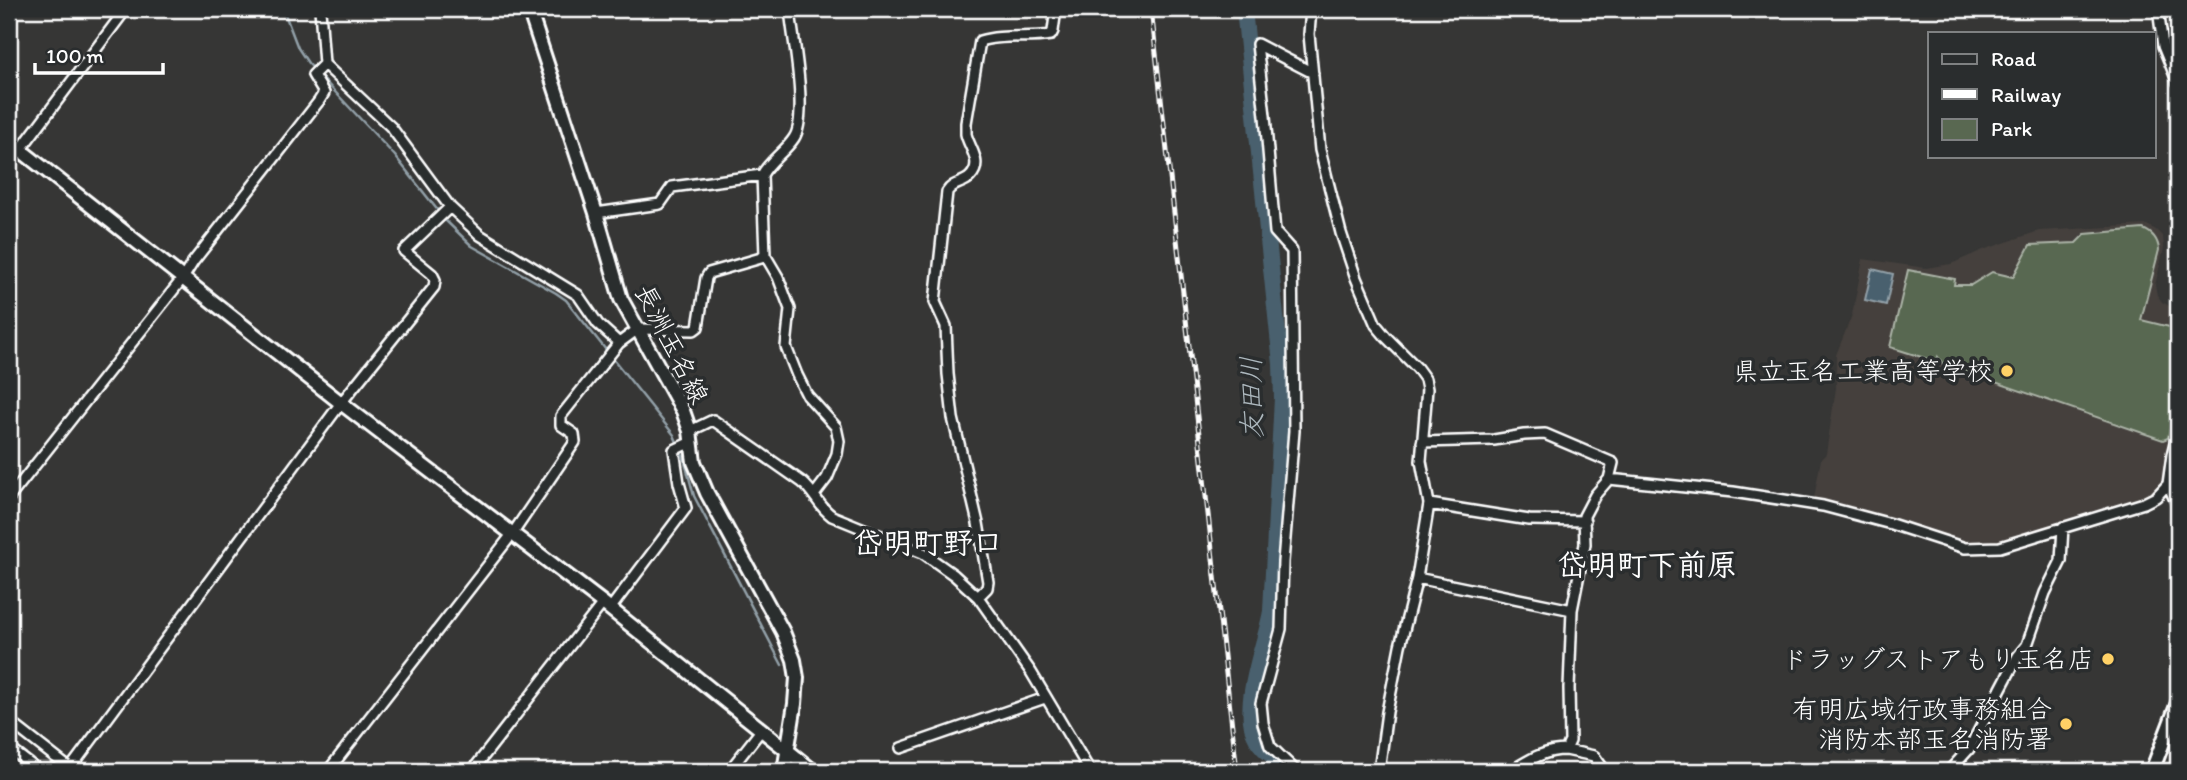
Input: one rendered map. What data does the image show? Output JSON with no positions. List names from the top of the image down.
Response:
{
  "streets": {
    "street": ["長洲玉名線"]
  },
  "districts": ["岱明町野口", "岱明町下前原"],
  "water": ["友田川"],
  "places": ["県立玉名工業高等学校", "ドラッグストアもり玉名店", "有明広域行政事務組合 消防本部玉名消防署"],
  "legend": ["Road", "Railway", "Park"],
  "scale_bar": "100 m"
}
